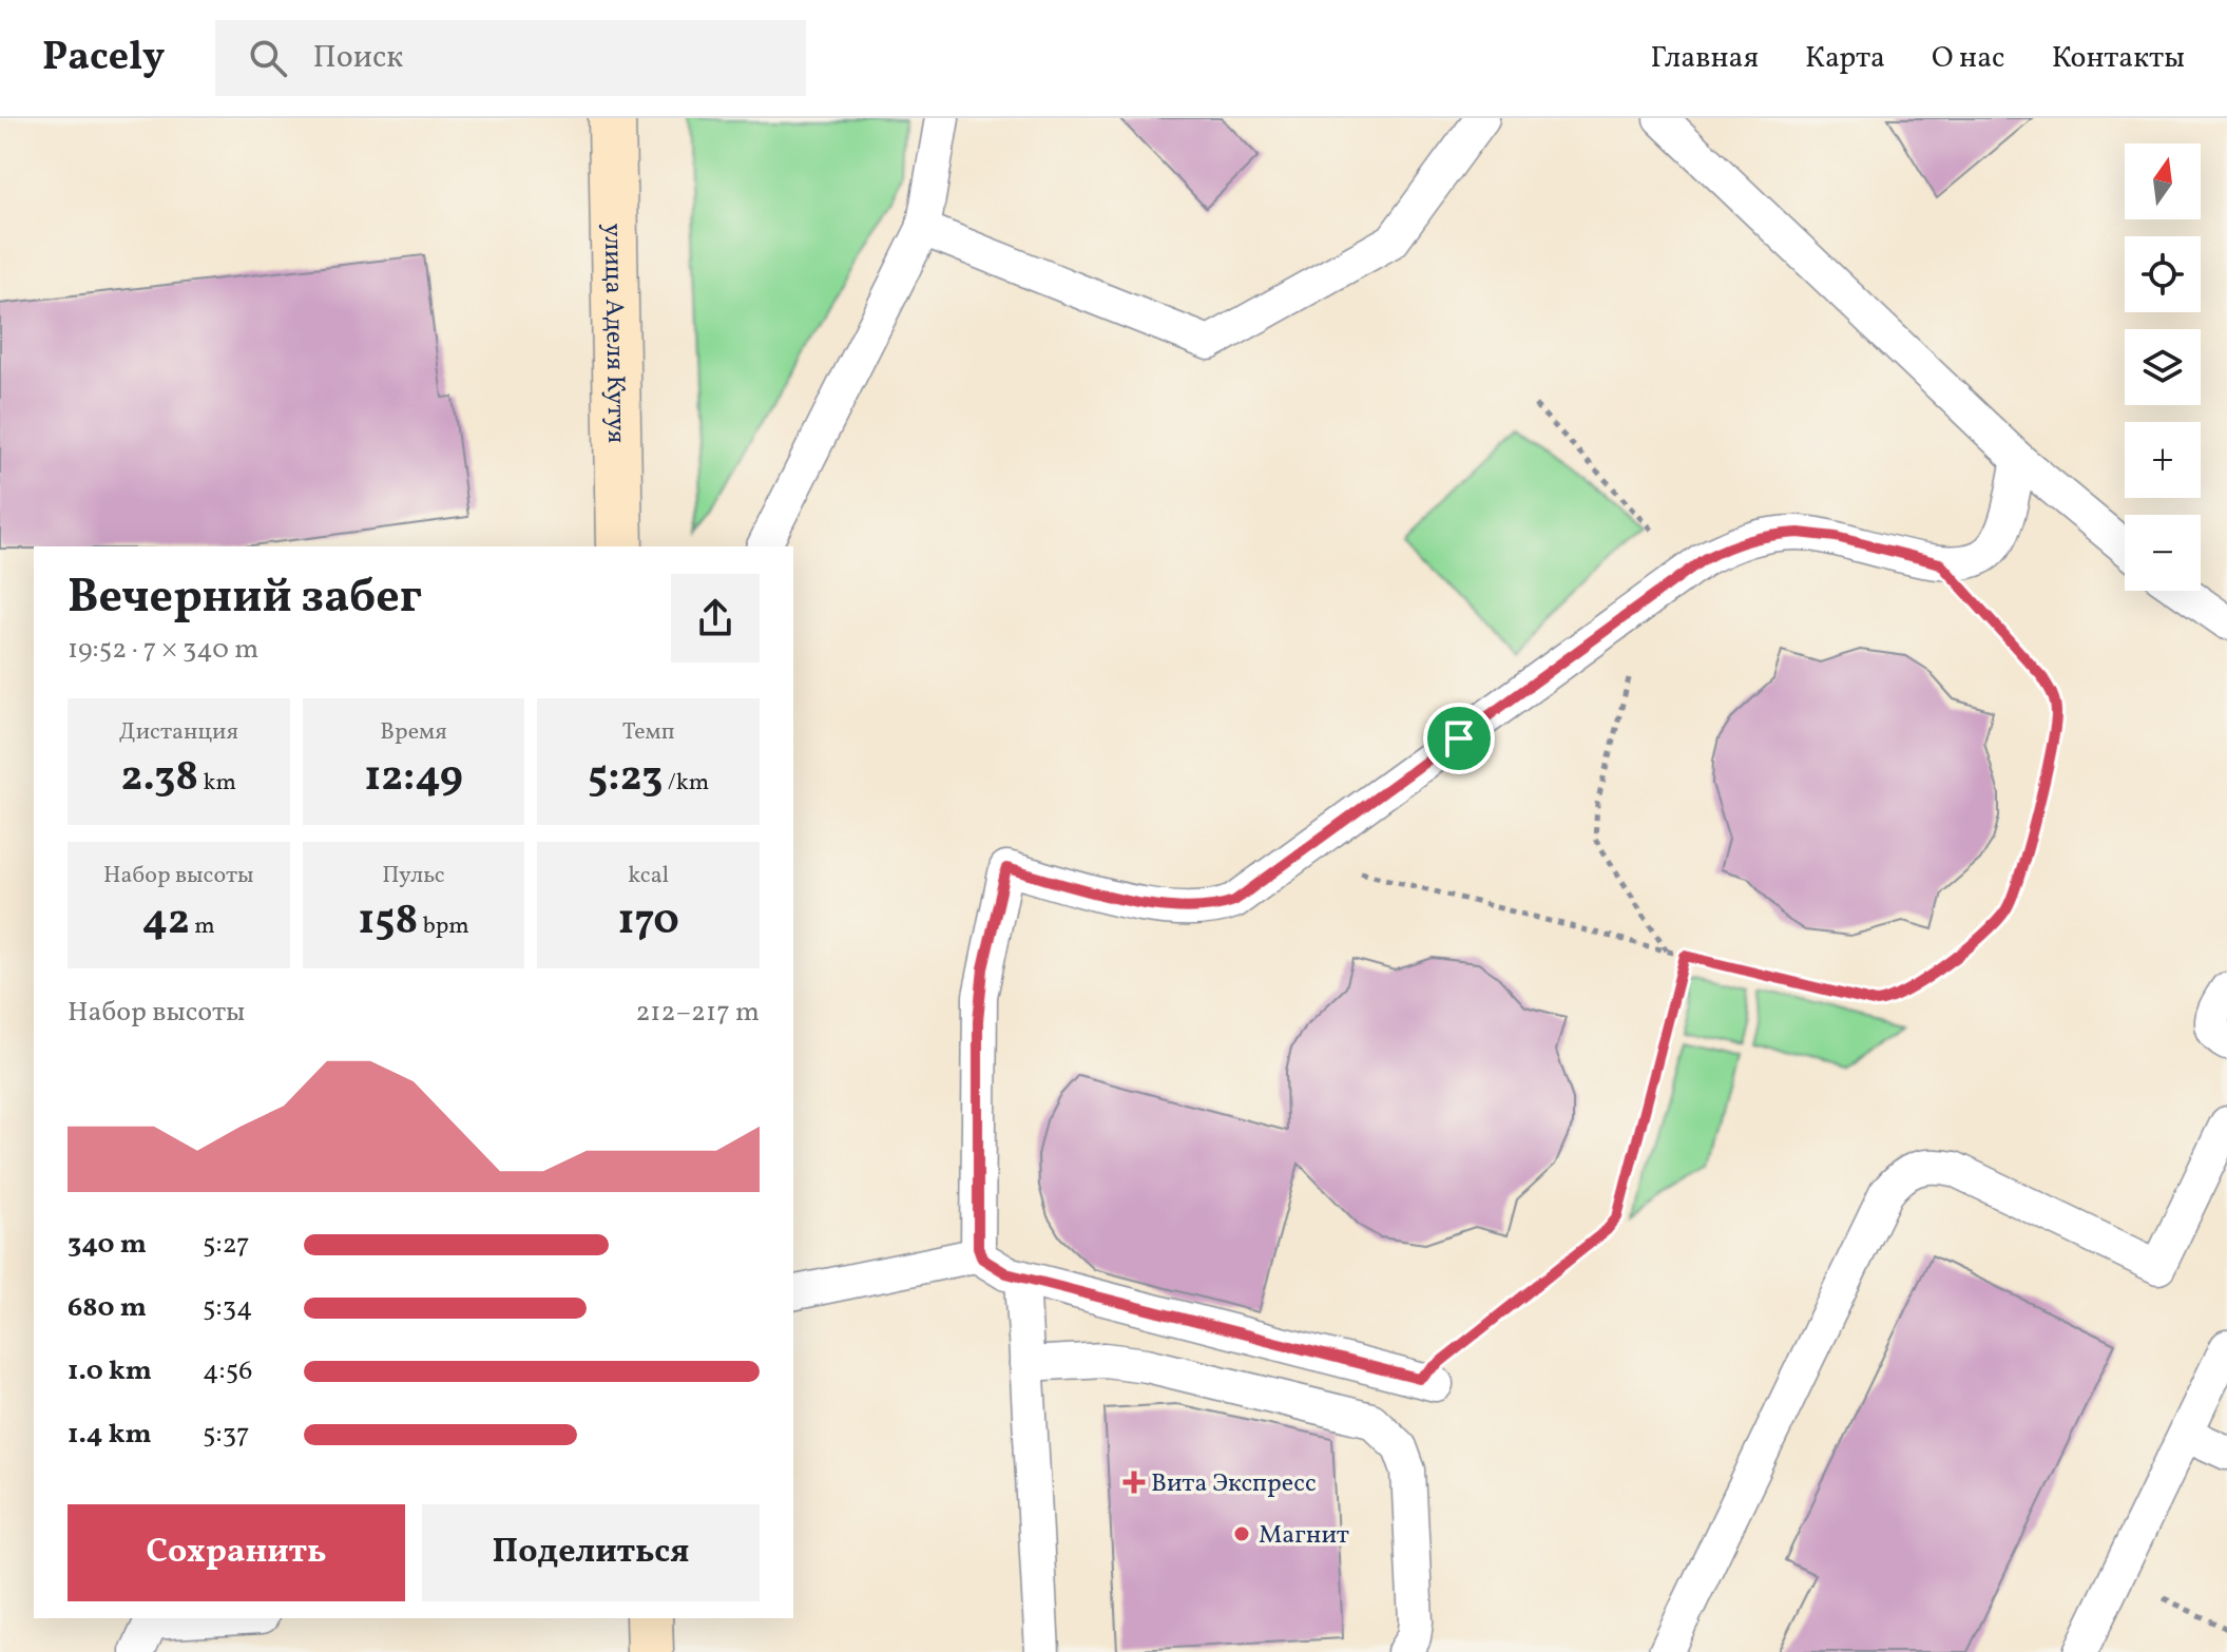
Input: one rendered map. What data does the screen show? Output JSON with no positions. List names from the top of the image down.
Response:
{
  "streets": {
    "street": ["улица Аделя Кутуя"]
  },
  "places": {
    "health": ["Вита Экспресс"],
    "other": ["Магнит"]
  },
  "north": "top",
  "page": {
    "header": "Pacely",
    "search": "Поиск",
    "nav": [
      "Главная",
      "Карта",
      "О нас",
      "Контакты"
    ],
    "map_buttons": ["+", "−"],
    "heading": ["Вечерний забег", "19:52 · 7 × 340 m"],
    "stats": [
      ["Дистанция", "2.38 km"],
      ["Время", "12:49"],
      ["Темп", "5:23 /km"],
      ["Набор высоты", "42 m"],
      ["Пульс", "158 bpm"],
      ["kcal", "170"]
    ],
    "chart": ["Набор высоты", "212–217 m"],
    "list": [
      {
        "name": "340 m",
        "note": "5:27"
      },
      {
        "name": "680 m",
        "note": "5:34"
      },
      {
        "name": "1.0 km",
        "note": "4:56"
      },
      {
        "name": "1.4 km",
        "note": "5:37"
      }
    ],
    "buttons": ["Сохранить", "Поделиться"]
  }
}
